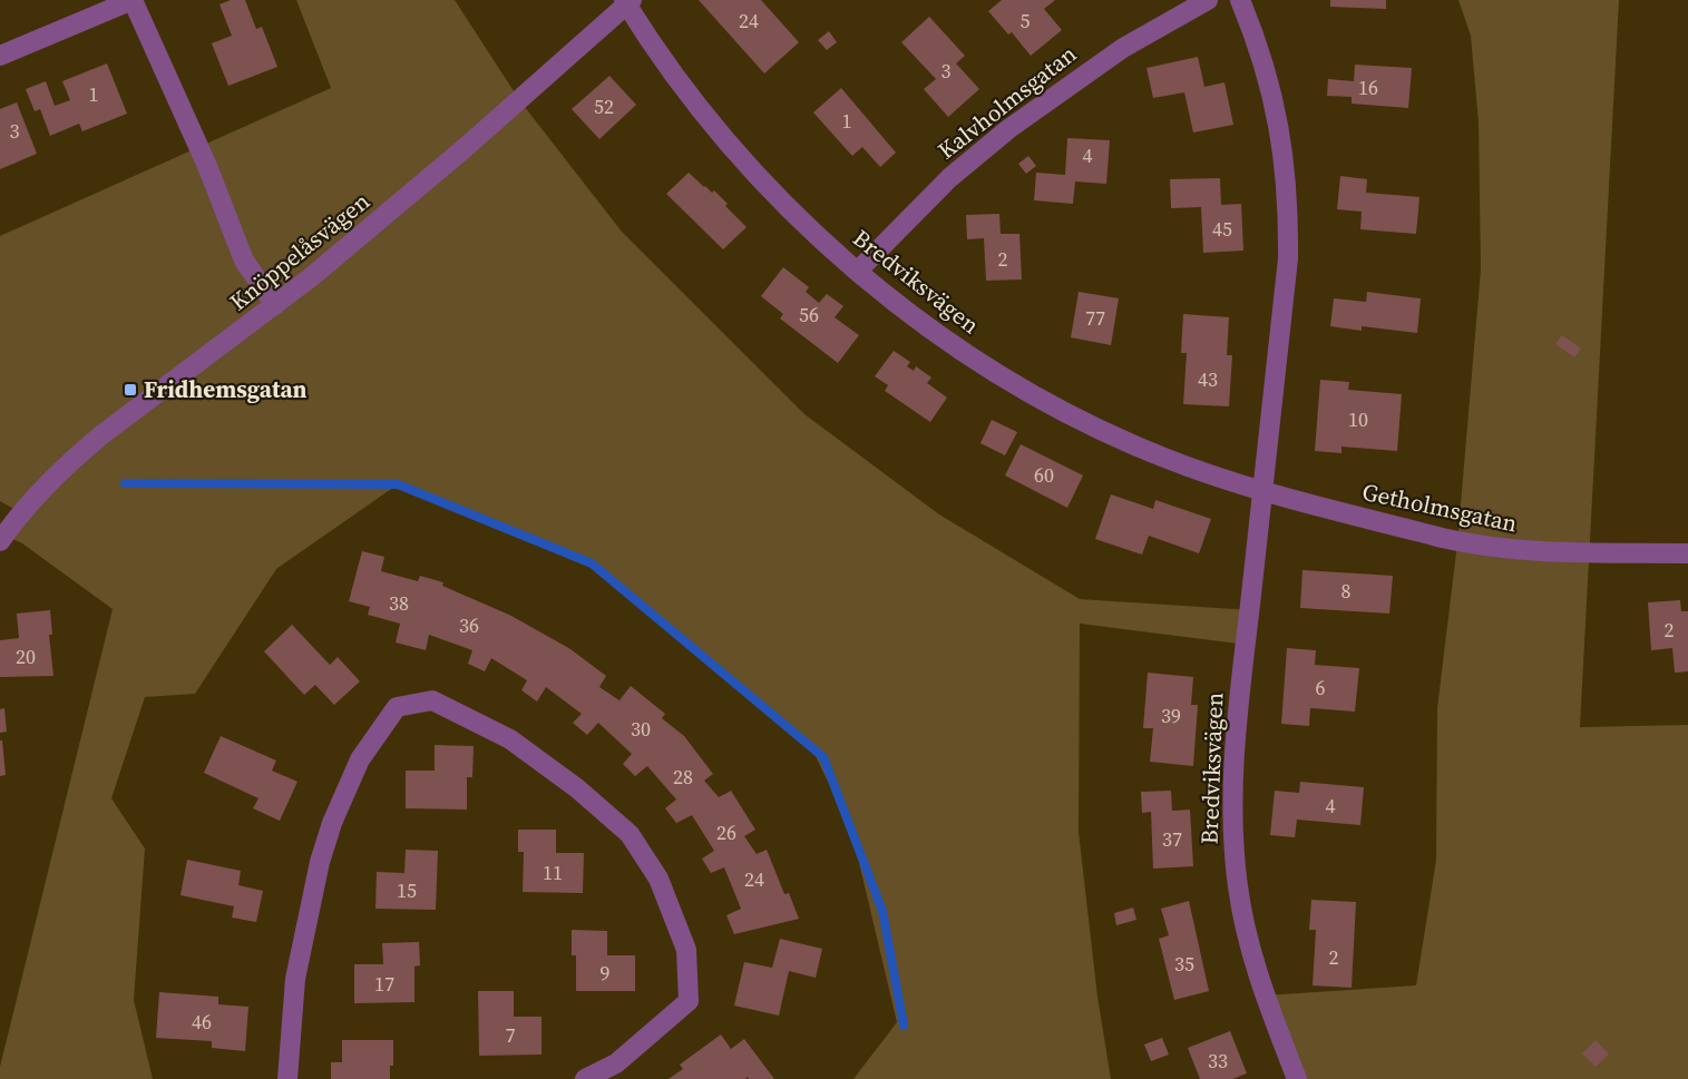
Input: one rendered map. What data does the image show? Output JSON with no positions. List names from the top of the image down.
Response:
{
  "streets": {
    "street": [
      "Kalvholmsgatan",
      "Knöppelåsvägen",
      "Bredviksvägen",
      "Getholmsgatan"
    ]
  },
  "crossings": [
    ["Kalvholmsgatan", "Bredviksvägen"],
    ["Knöppelåsvägen", "Bredviksvägen"],
    ["Bredviksvägen", "Getholmsgatan"]
  ],
  "places": {
    "transit": ["Fridhemsgatan"]
  },
  "house_numbers": [
    "24",
    "5",
    "3",
    "16",
    "1",
    "52",
    "1",
    "3",
    "4",
    "45",
    "2",
    "56",
    "77",
    "43",
    "10",
    "60",
    "8",
    "38",
    "36",
    "2",
    "20",
    "6",
    "39",
    "30",
    "28",
    "4",
    "26",
    "37",
    "11",
    "24",
    "15",
    "2",
    "35",
    "9",
    "17",
    "46",
    "7",
    "33"
  ]
}
